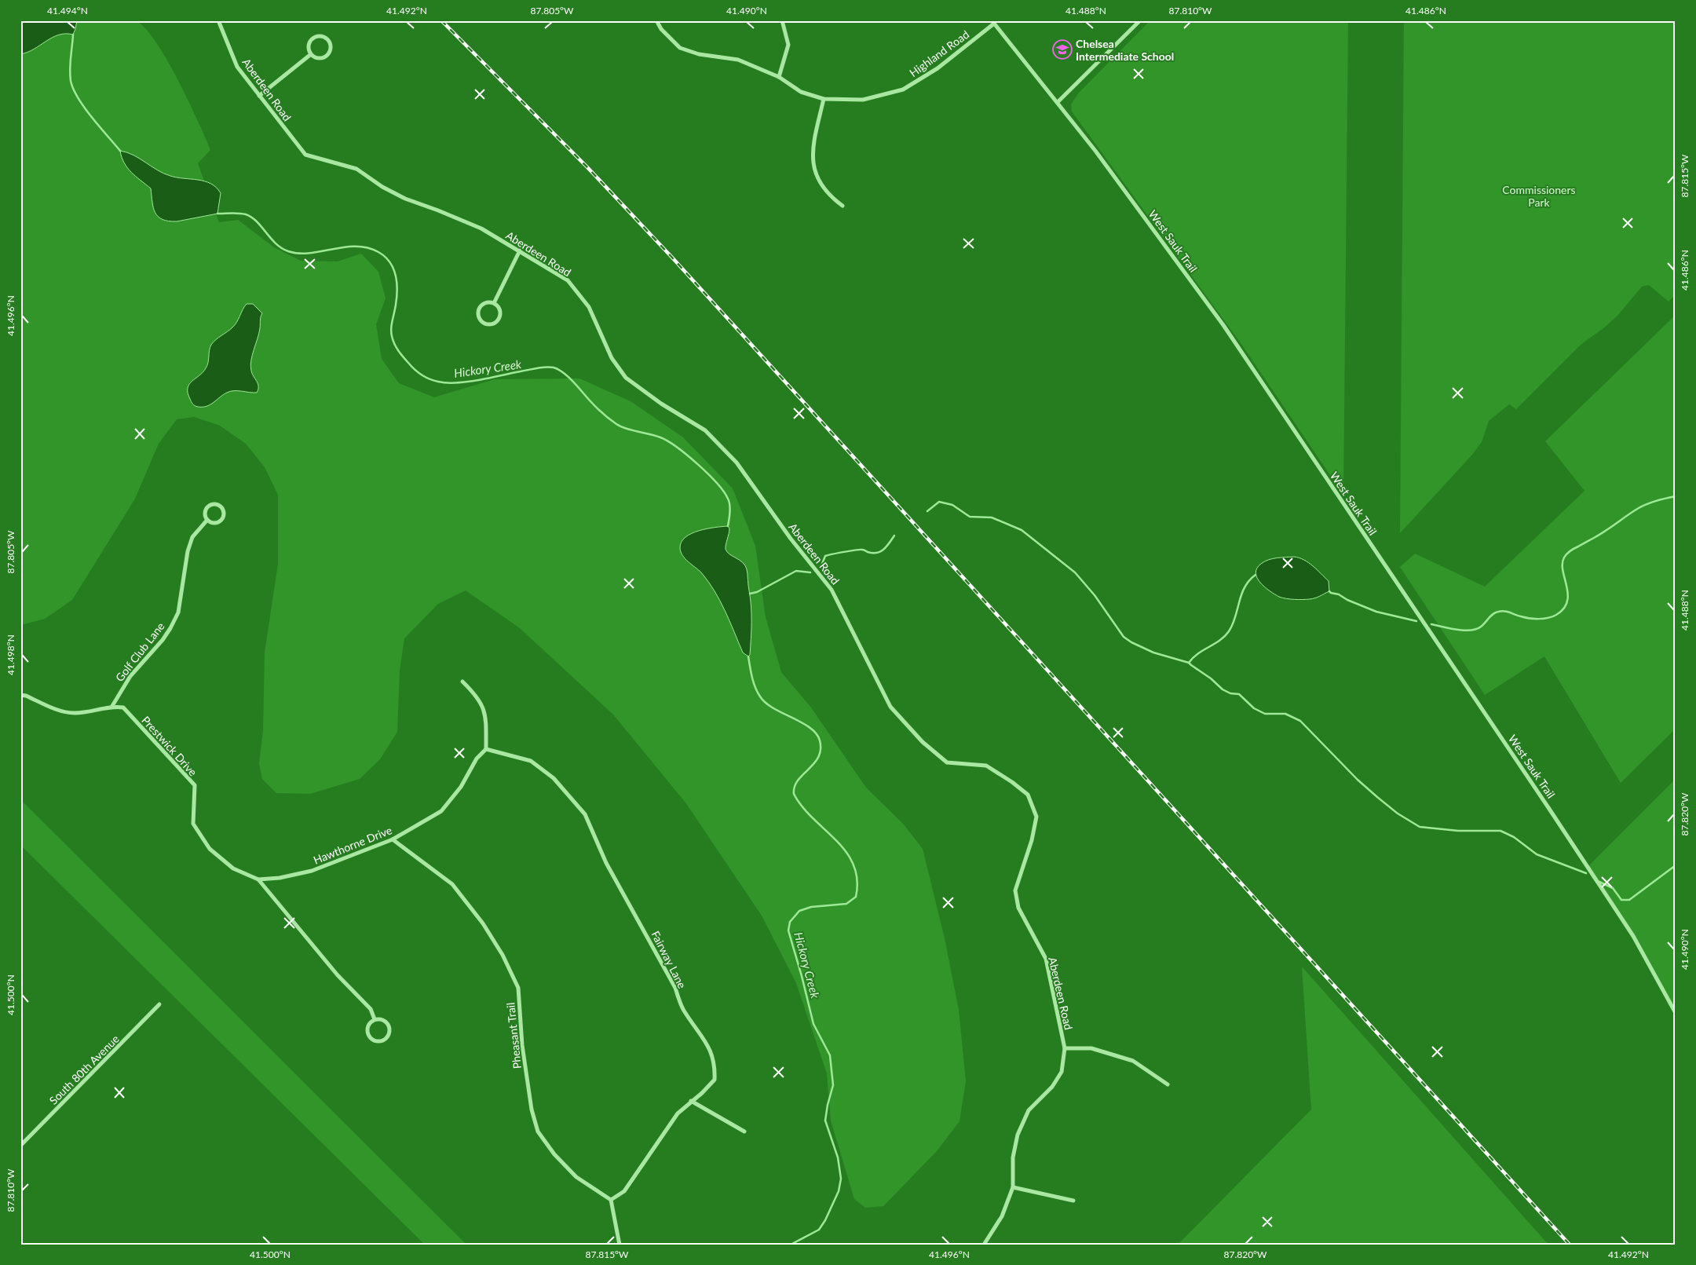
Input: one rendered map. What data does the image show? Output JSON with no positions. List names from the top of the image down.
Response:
{
  "streets": {
    "street": [
      "Highland Road",
      "Aberdeen Road",
      "West Sauk Trail",
      "Golf Club Lane",
      "Prestwick Drive",
      "Hawthorne Drive",
      "Fairway Lane",
      "Pheasant Trail",
      "South 80th Avenue"
    ]
  },
  "crossings": [
    ["Highland Road", "West Sauk Trail"],
    ["Golf Club Lane", "Prestwick Drive"],
    ["Prestwick Drive", "Hawthorne Drive"],
    ["Hawthorne Drive", "Fairway Lane"],
    ["Hawthorne Drive", "Pheasant Trail"],
    ["Fairway Lane", "Pheasant Trail"]
  ],
  "water": ["Hickory Creek"],
  "parks": ["Commissioners Park"],
  "places": {
    "school or university": ["Chelsea Intermediate School"]
  },
  "coordinates": [
    "41.494°N",
    "41.492°N",
    "87.805°W",
    "41.490°N",
    "41.488°N",
    "87.810°W",
    "41.486°N",
    "87.815°W",
    "41.496°N",
    "41.498°N",
    "87.820°W",
    "41.500°N"
  ]
}
